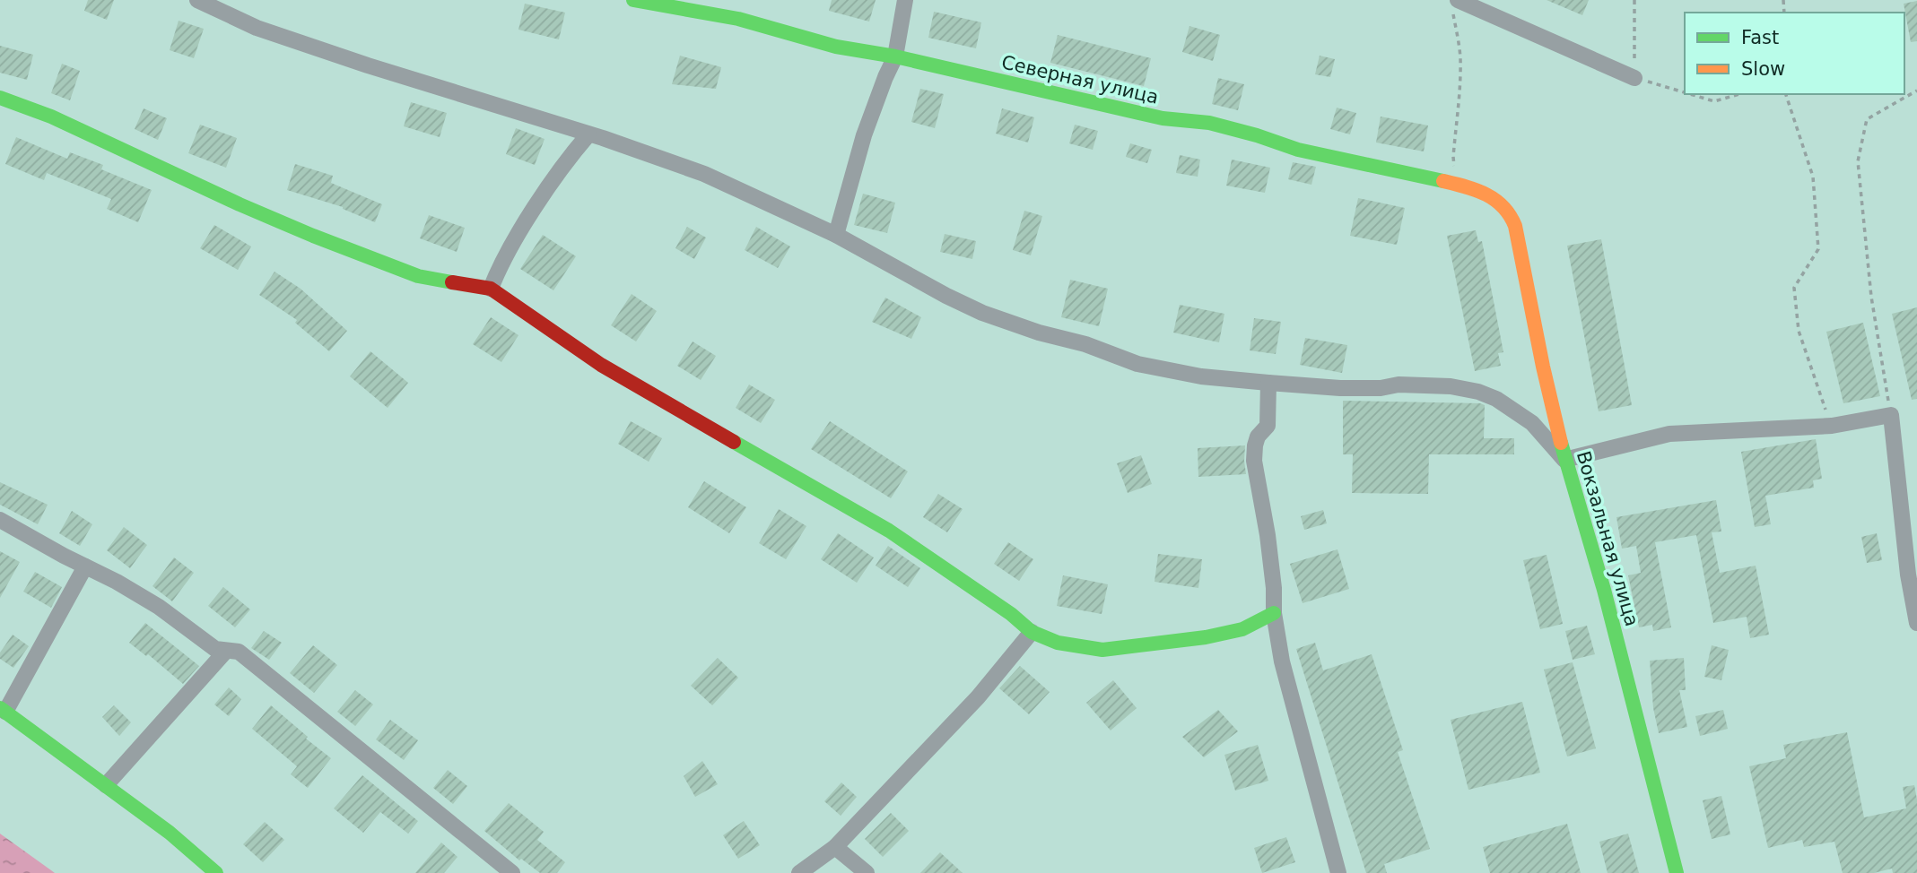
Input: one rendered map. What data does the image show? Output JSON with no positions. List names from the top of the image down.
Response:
{
  "streets": {
    "street": ["Северная улица", "Вокзальная улица"]
  },
  "crossings": [
    ["Северная улица", "Вокзальная улица"]
  ],
  "legend": ["Fast", "Slow"]
}
